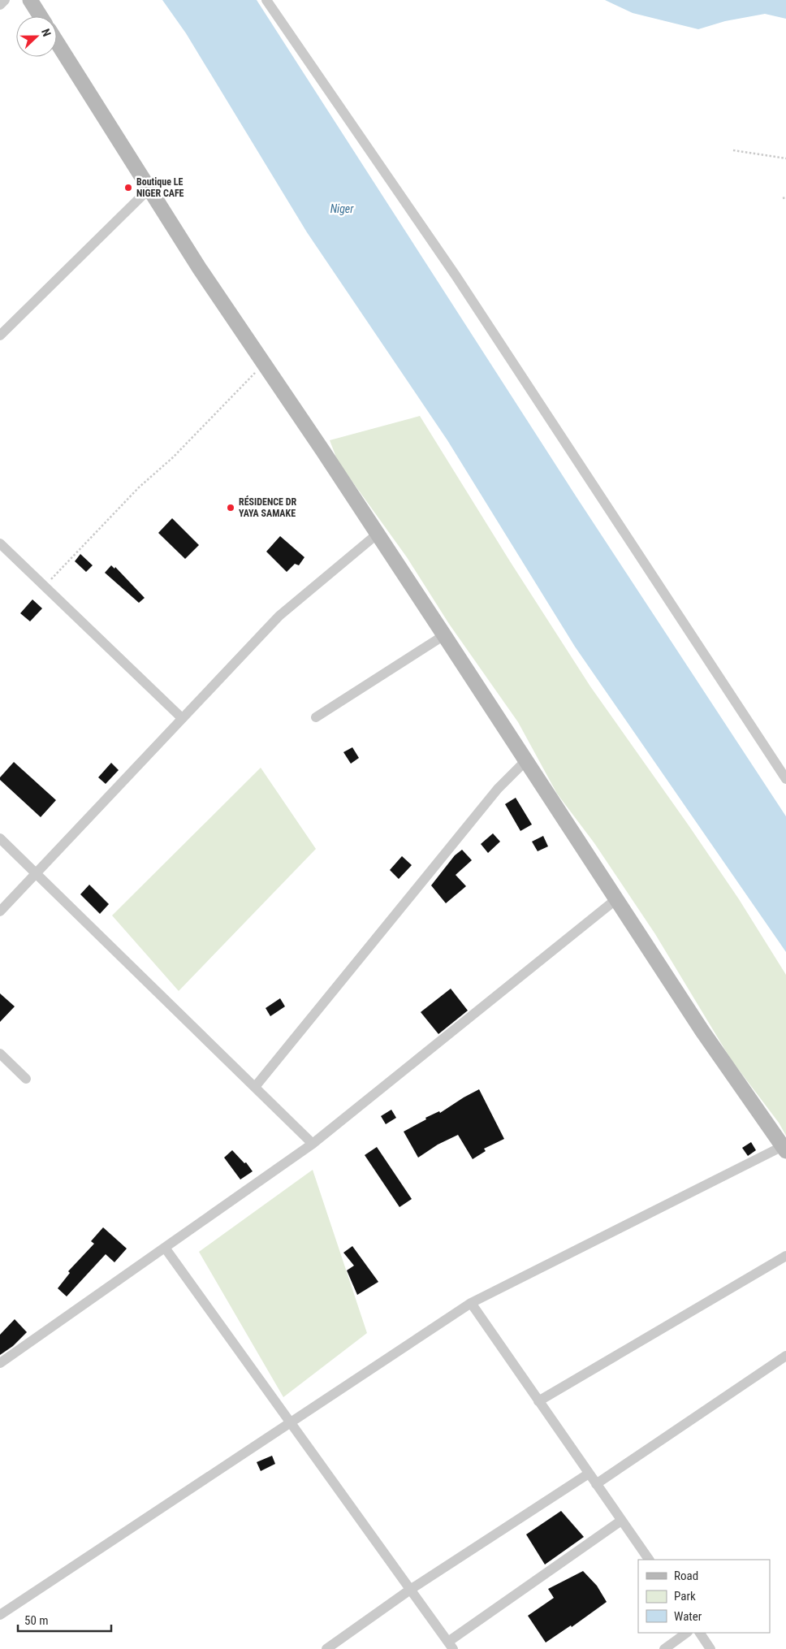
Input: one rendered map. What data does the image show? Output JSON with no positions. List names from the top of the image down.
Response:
{
  "water": ["Niger"],
  "places": ["Boutique LE NIGER CAFE", "RÉSIDENCE DR YAYA SAMAKE"],
  "legend": ["Road", "Park", "Water"],
  "scale_bar": "50 m",
  "north": "right"
}
